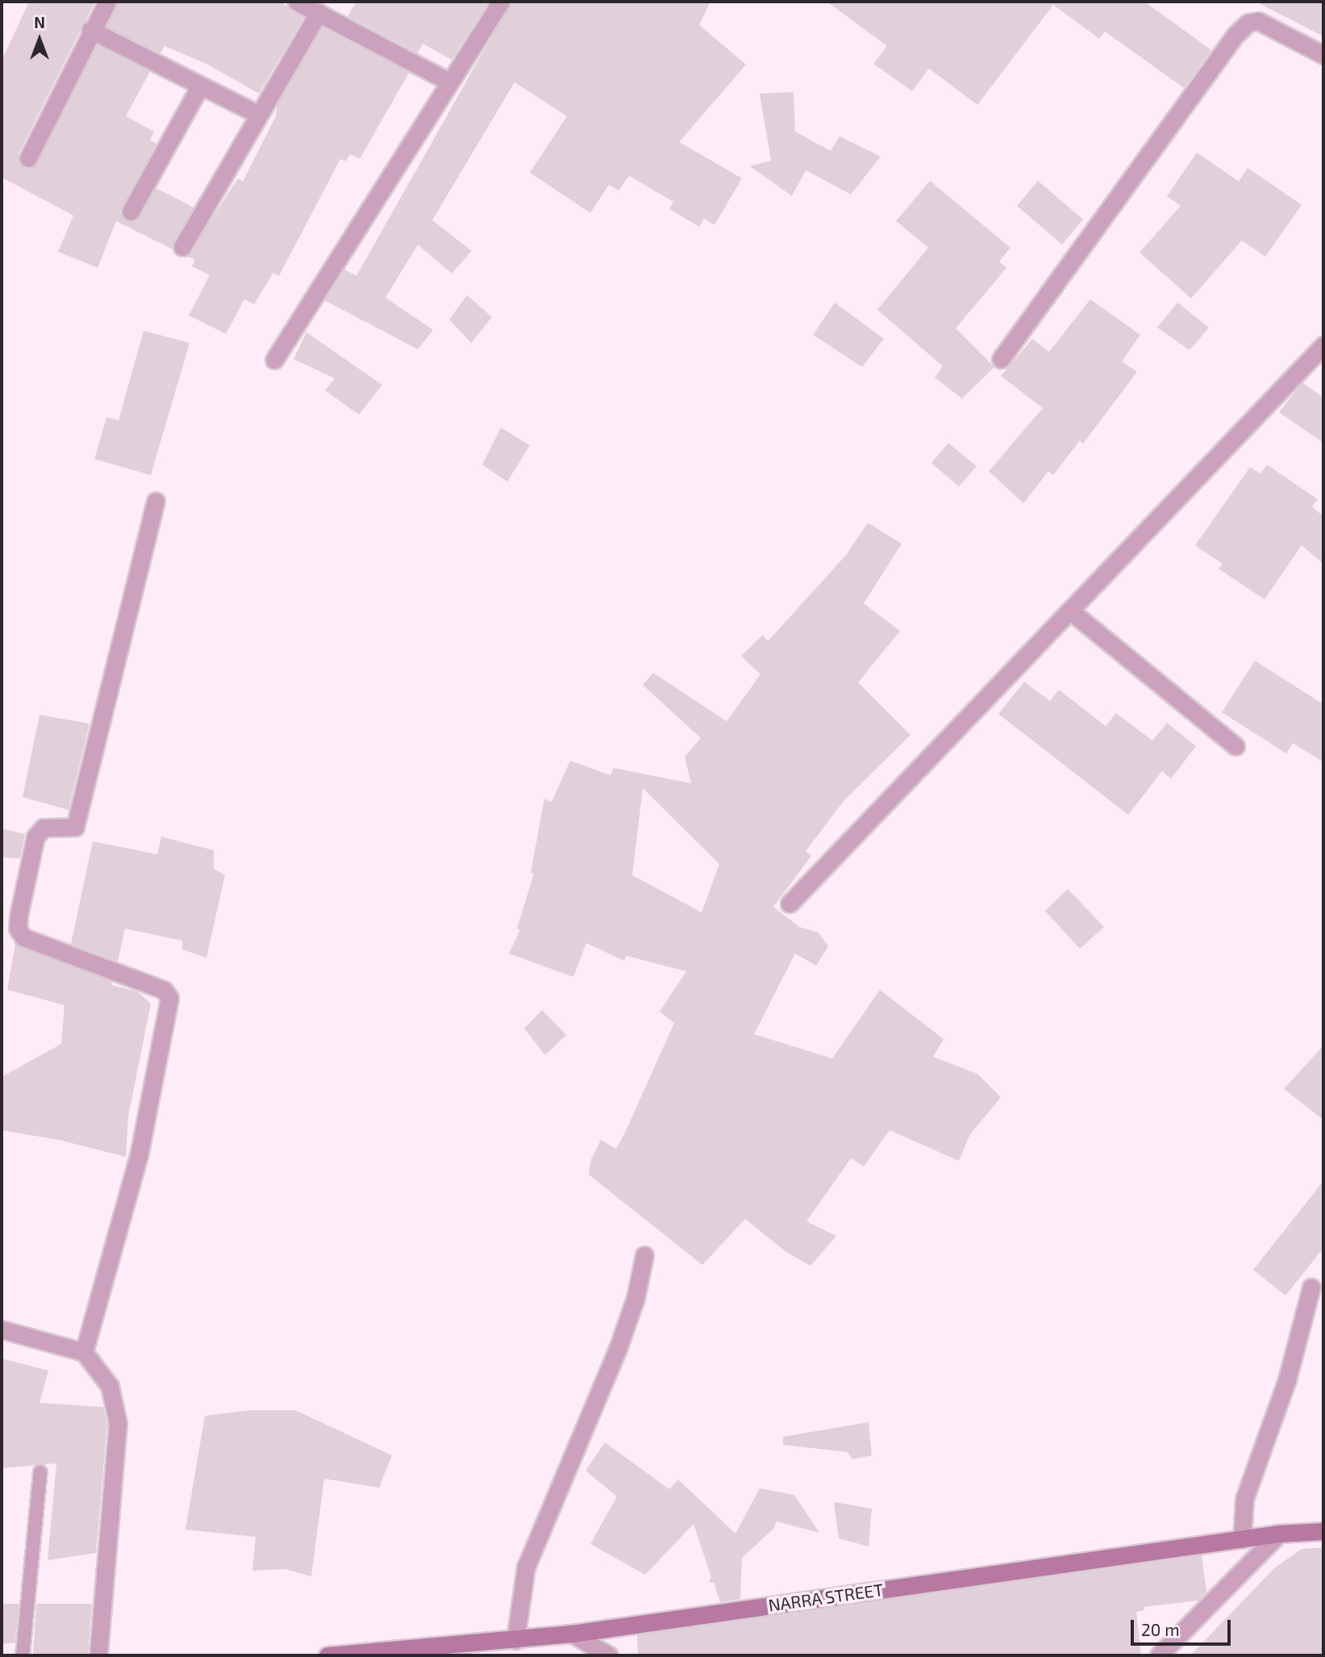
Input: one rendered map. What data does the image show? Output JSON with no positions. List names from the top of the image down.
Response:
{
  "streets": {
    "street": ["NARRA STREET"]
  },
  "scale_bar": "20 m",
  "north": "top"
}
